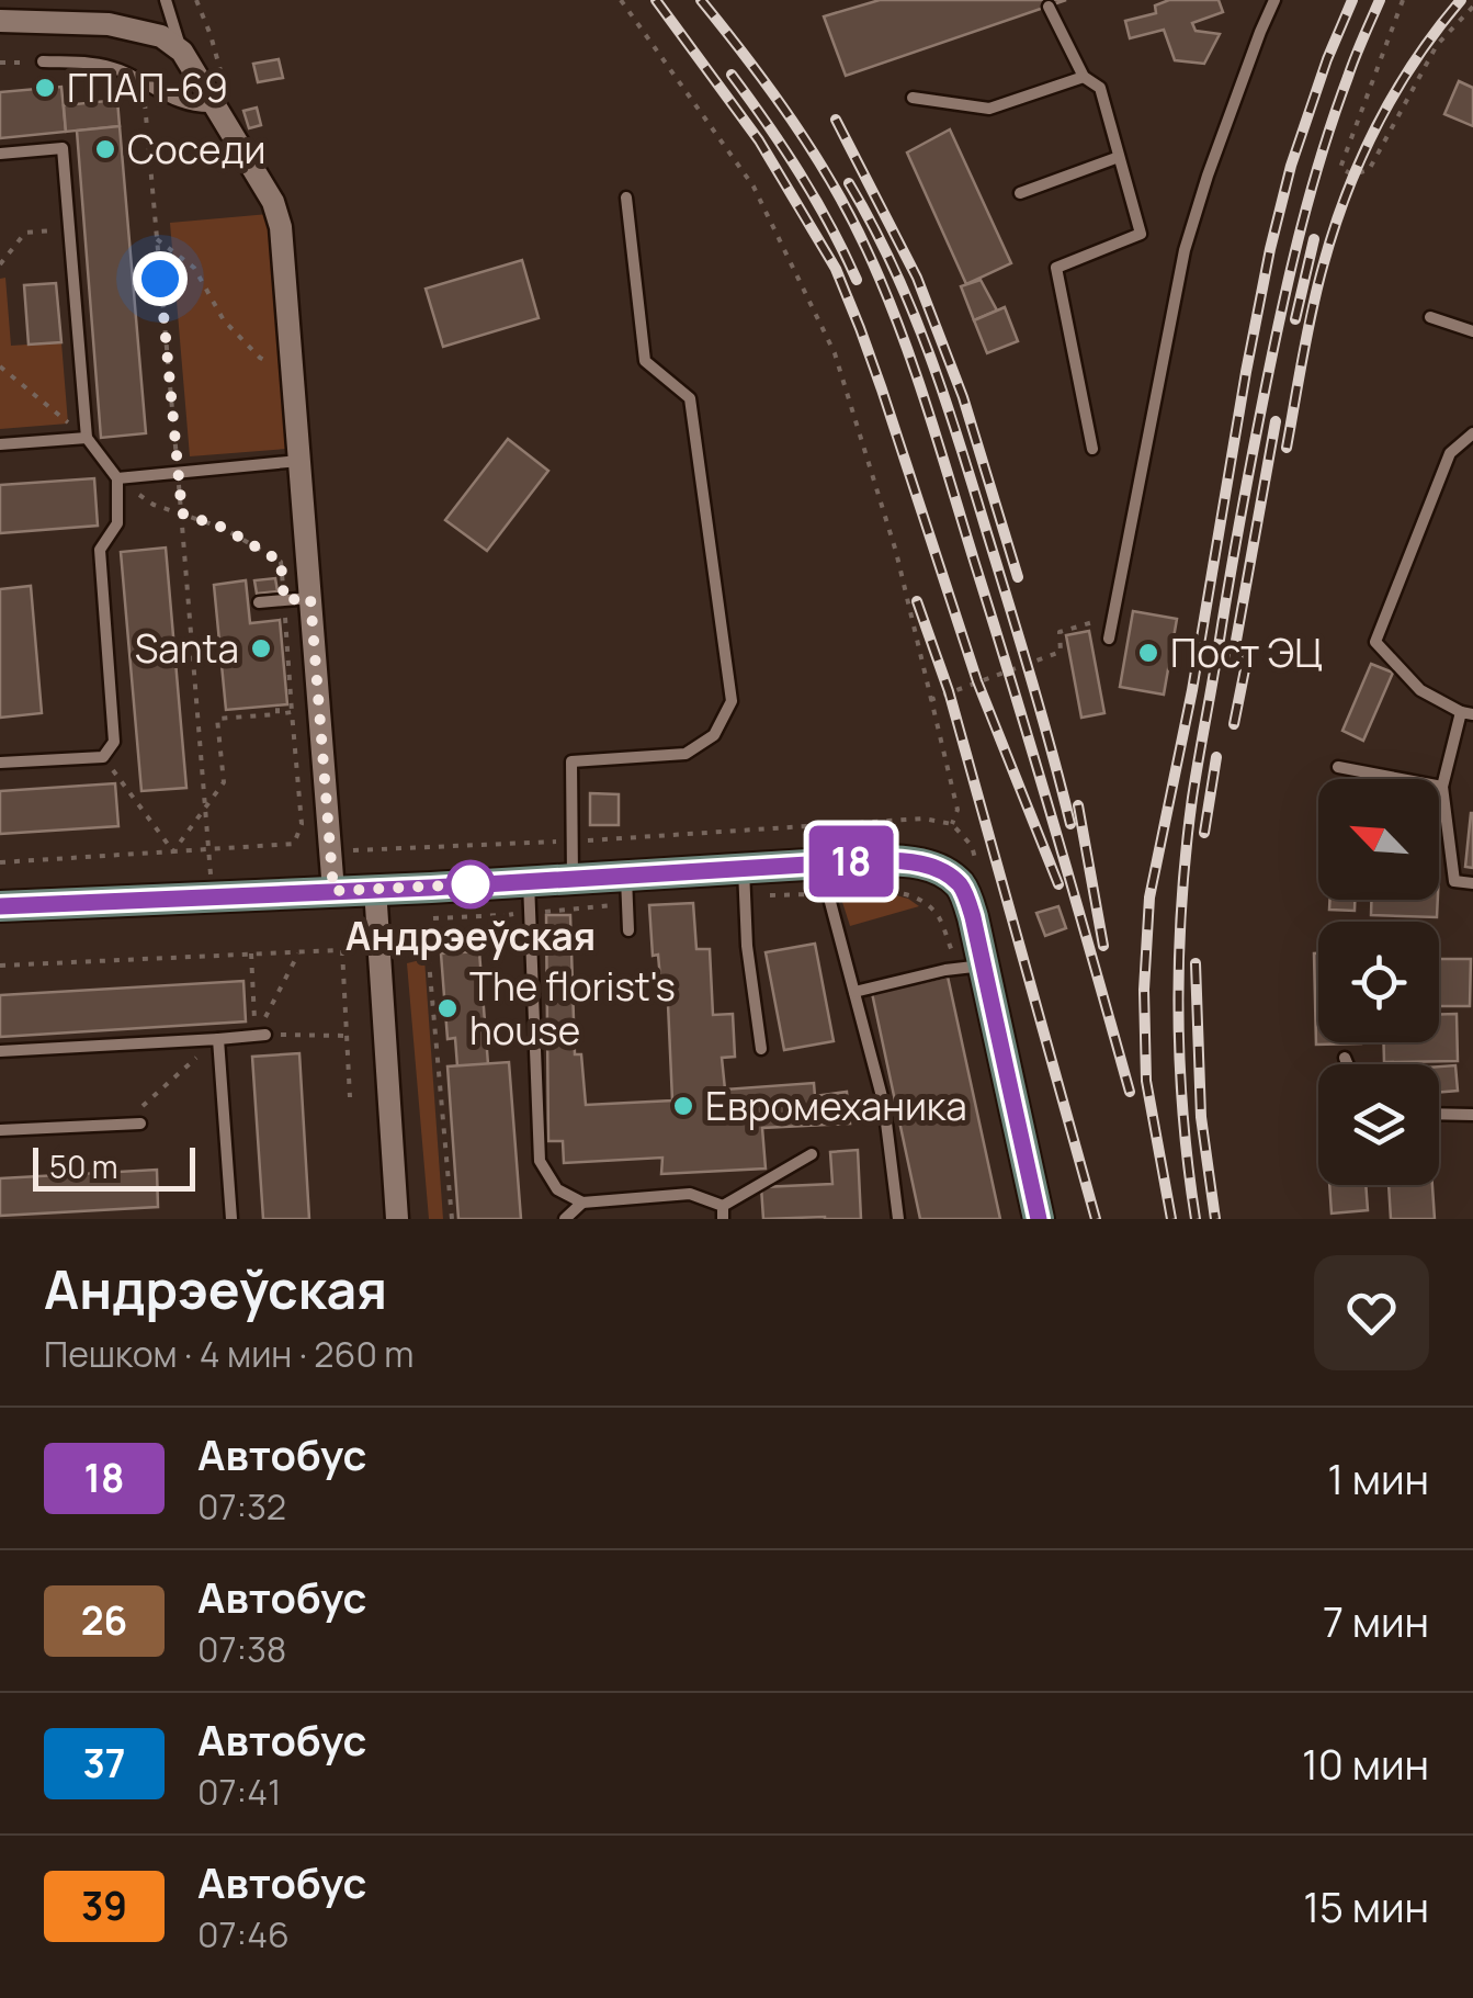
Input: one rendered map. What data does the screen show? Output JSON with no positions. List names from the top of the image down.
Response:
{
  "places": [
    "ГПАП-69",
    "Соседи",
    "Santa",
    "Пост ЭЦ",
    "Андрэеўская",
    "The florist's house",
    "Евромеханика"
  ],
  "lines": ["bus line 18"],
  "scale_bar": "50 m",
  "north": "top left",
  "page": {
    "on_map": "18",
    "scale": "50 m",
    "heading": ["Андрэеўская", "Пешком · 4 мин · 260 m"],
    "list": [
      {
        "mark": "18",
        "name": "Автобус",
        "note": "07:32",
        "value": "1 мин"
      },
      {
        "mark": "26",
        "name": "Автобус",
        "note": "07:38",
        "value": "7 мин"
      },
      {
        "mark": "37",
        "name": "Автобус",
        "note": "07:41",
        "value": "10 мин"
      },
      {
        "mark": "39",
        "name": "Автобус",
        "note": "07:46",
        "value": "15 мин"
      }
    ]
  }
}
